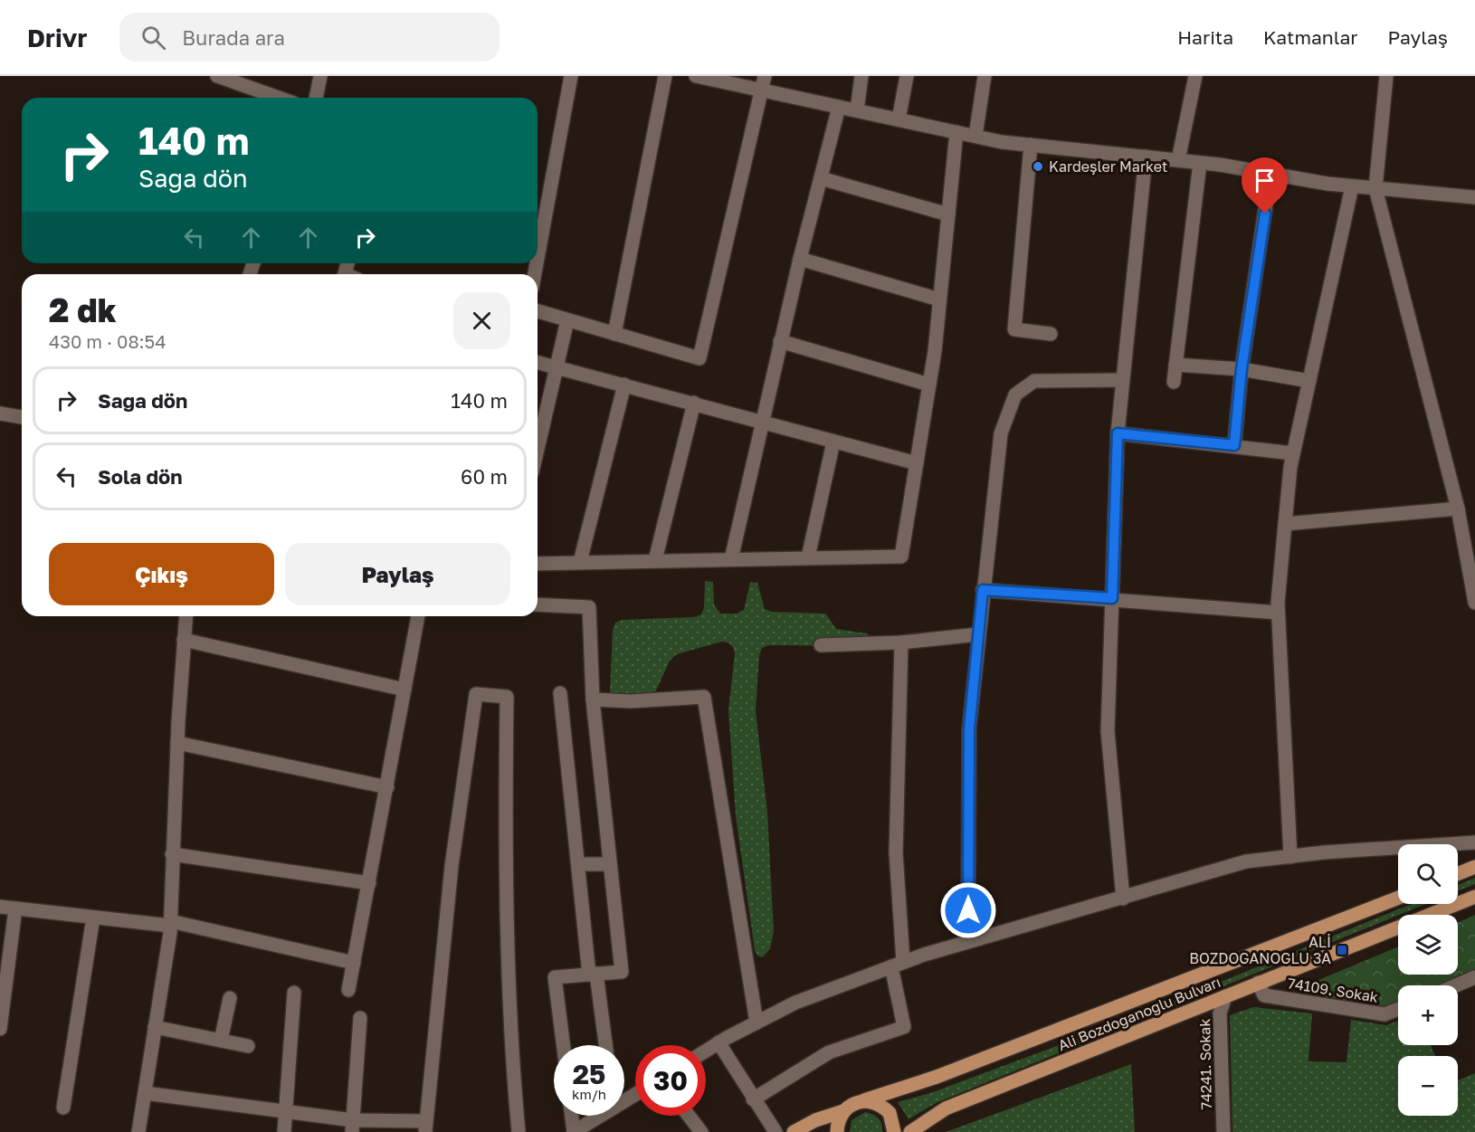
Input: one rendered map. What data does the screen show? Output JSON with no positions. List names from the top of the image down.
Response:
{
  "streets": {
    "main road": ["Ali Bozdoğanoğlu Bulvarı"],
    "street": ["74109. Sokak", "74241. Sokak"]
  },
  "crossings": [
    ["74109. Sokak", "Ali Bozdoğanoğlu Bulvarı"],
    ["Ali Bozdoğanoğlu Bulvarı", "74241. Sokak"]
  ],
  "places": {
    "other": ["Kardeşler Market"],
    "transit": ["ALİ BOZDOĞANOĞLU 3A"]
  },
  "page": {
    "header": "Drivr",
    "search": "Burada ara",
    "nav": ["Harita", "Katmanlar", "Paylaş"],
    "turn": ["140 m", "Sağa dön"],
    "heading": ["2 dk", "430 m · 08:54"],
    "list": [
      {
        "name": "Sağa dön",
        "value": "140 m"
      },
      {
        "name": "Sola dön",
        "value": "60 m"
      }
    ],
    "buttons": ["Çıkış", "Paylaş"],
    "map_buttons": ["+", "−"],
    "speed": "25 km/h",
    "limit": "30"
  }
}
